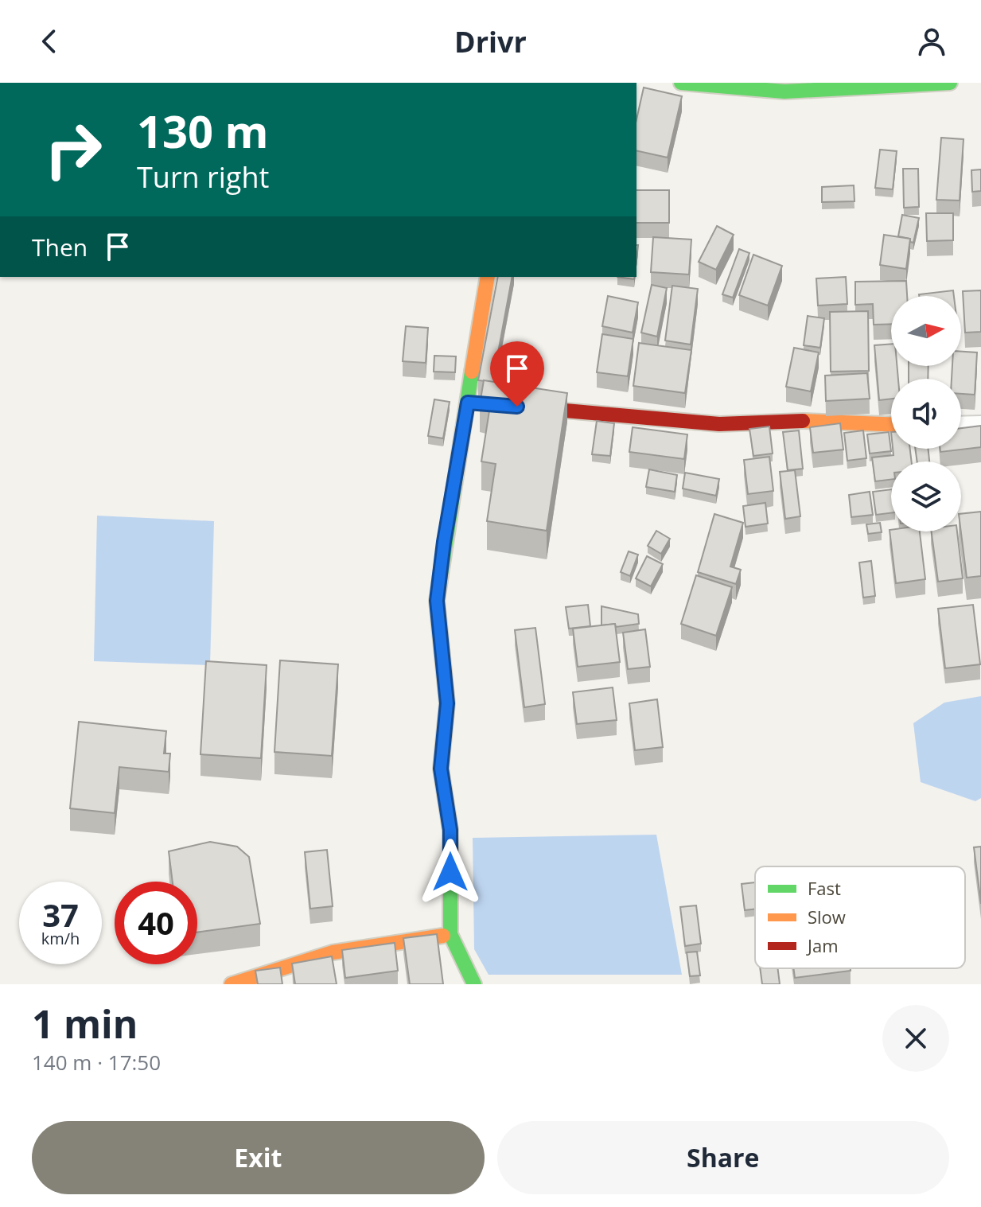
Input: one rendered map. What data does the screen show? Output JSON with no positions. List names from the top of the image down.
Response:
{
  "legend": ["Fast", "Slow", "Jam"],
  "north": "right",
  "page": {
    "header": "Drivr",
    "turn": ["130 m", "Turn right"],
    "then": "Then",
    "speed": "37 km/h",
    "limit": "40",
    "heading": ["1 min", "140 m · 17:50"],
    "buttons": ["Exit", "Share"]
  }
}
